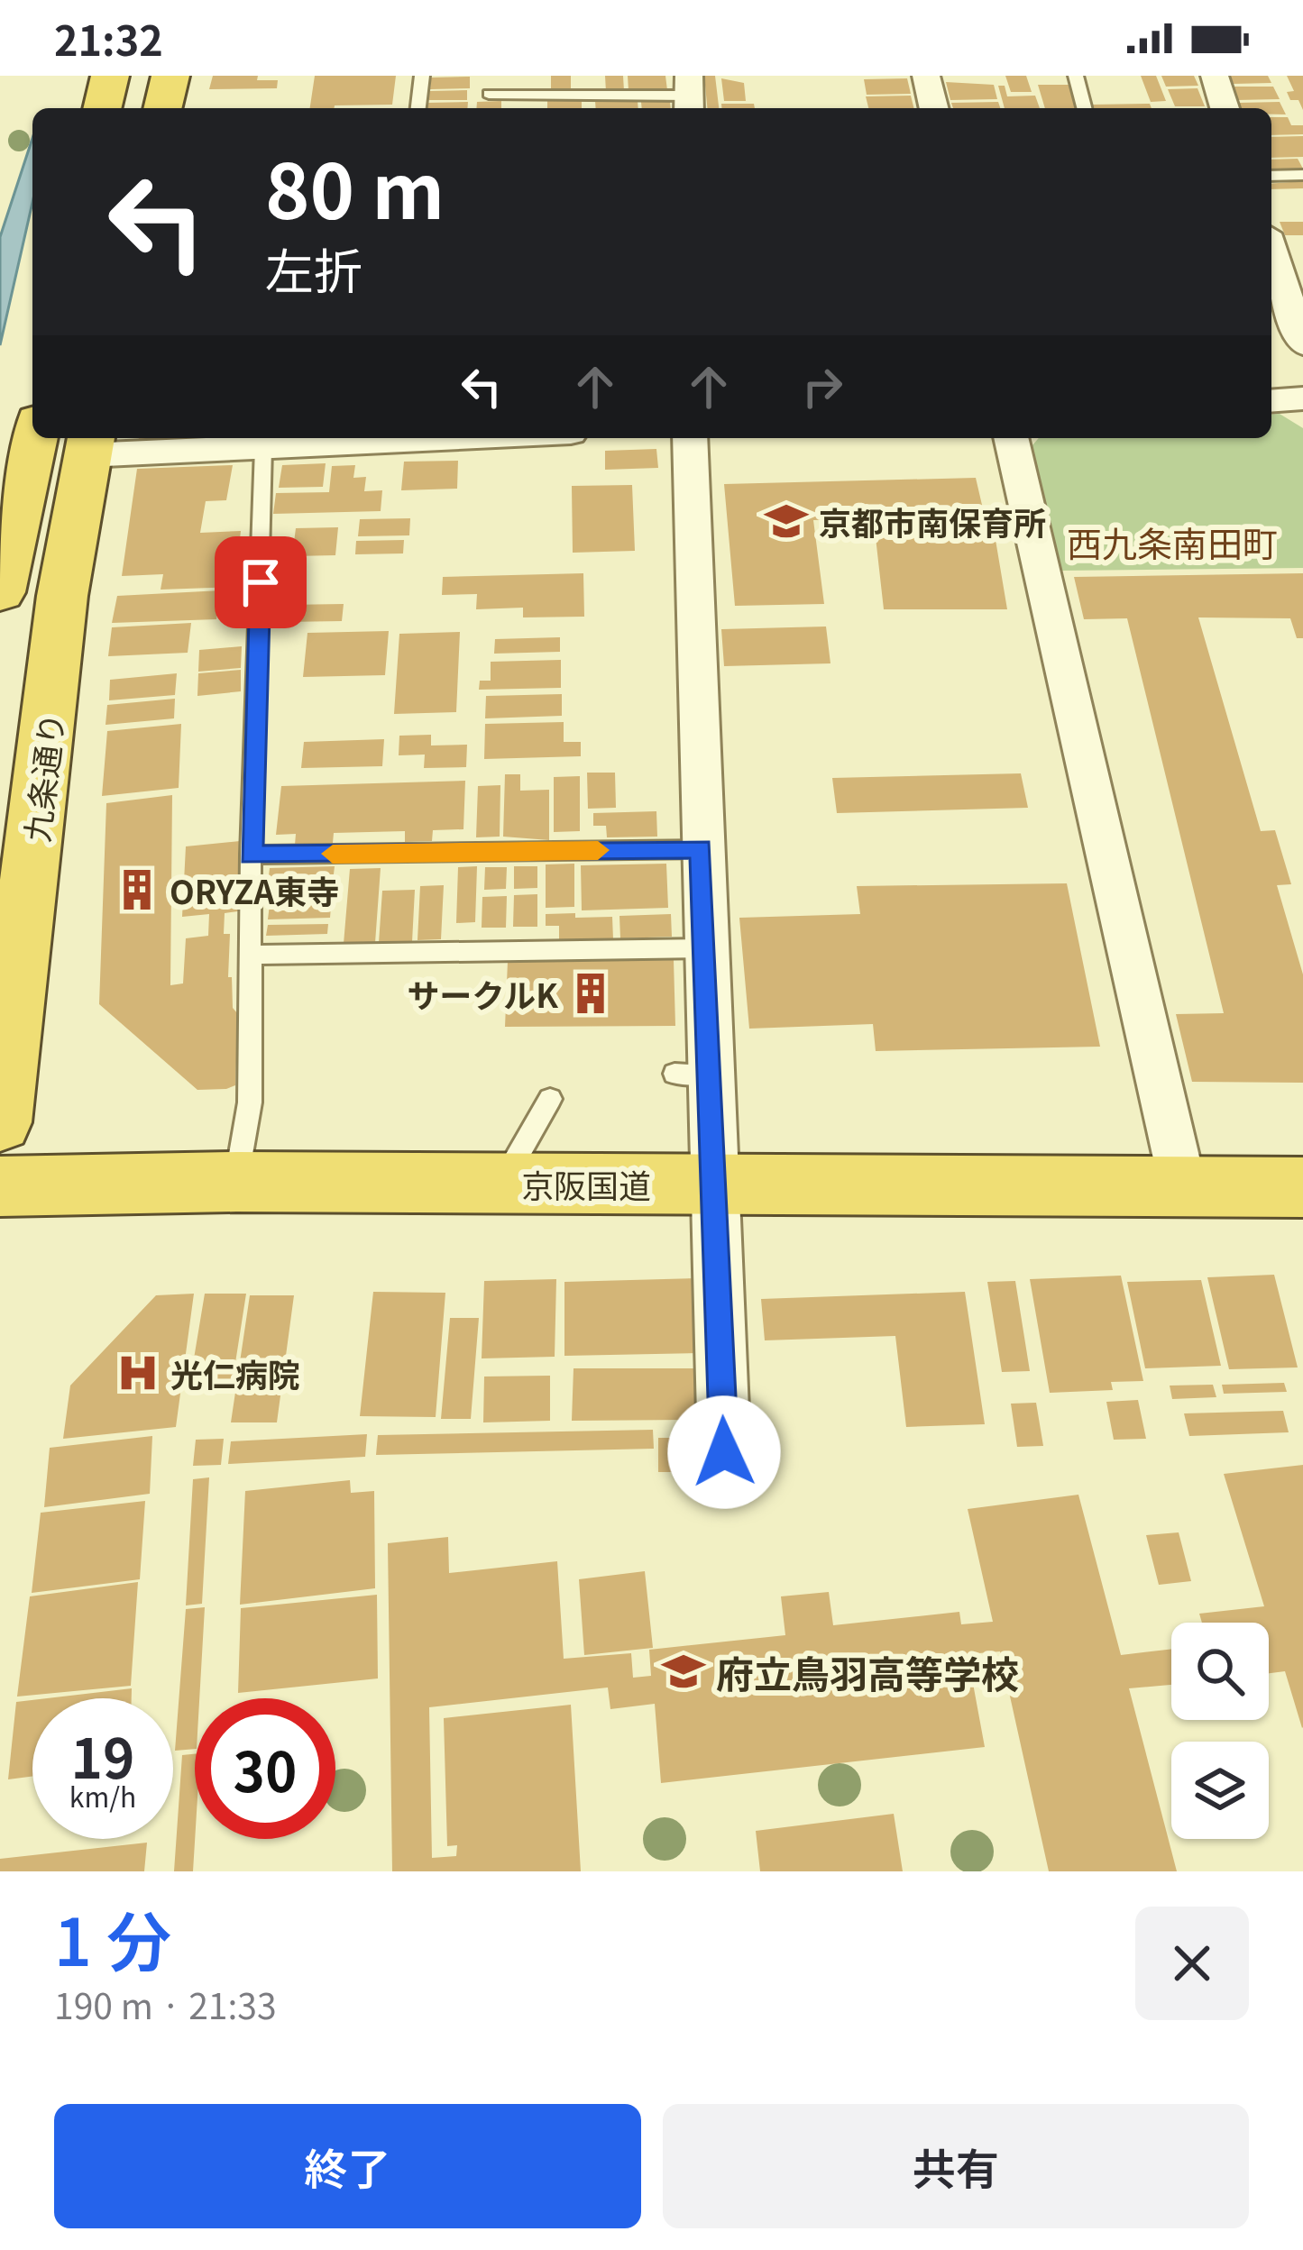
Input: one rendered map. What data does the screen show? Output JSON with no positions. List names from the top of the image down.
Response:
{
  "streets": {
    "highway": ["九条通り", "京阪国道"]
  },
  "districts": ["西九条南田町"],
  "places": {
    "school or university": ["京都市南保育所", "府立鳥羽高等学校"],
    "building": ["ORYZA東寺", "サークルK"],
    "hospital": ["光仁病院"]
  },
  "page": {
    "status": "21:32",
    "turn": ["80 m", "左折"],
    "speed": "19 km/h",
    "limit": "30",
    "heading": ["1 分", "190 m · 21:33"],
    "buttons": ["終了", "共有"]
  }
}
